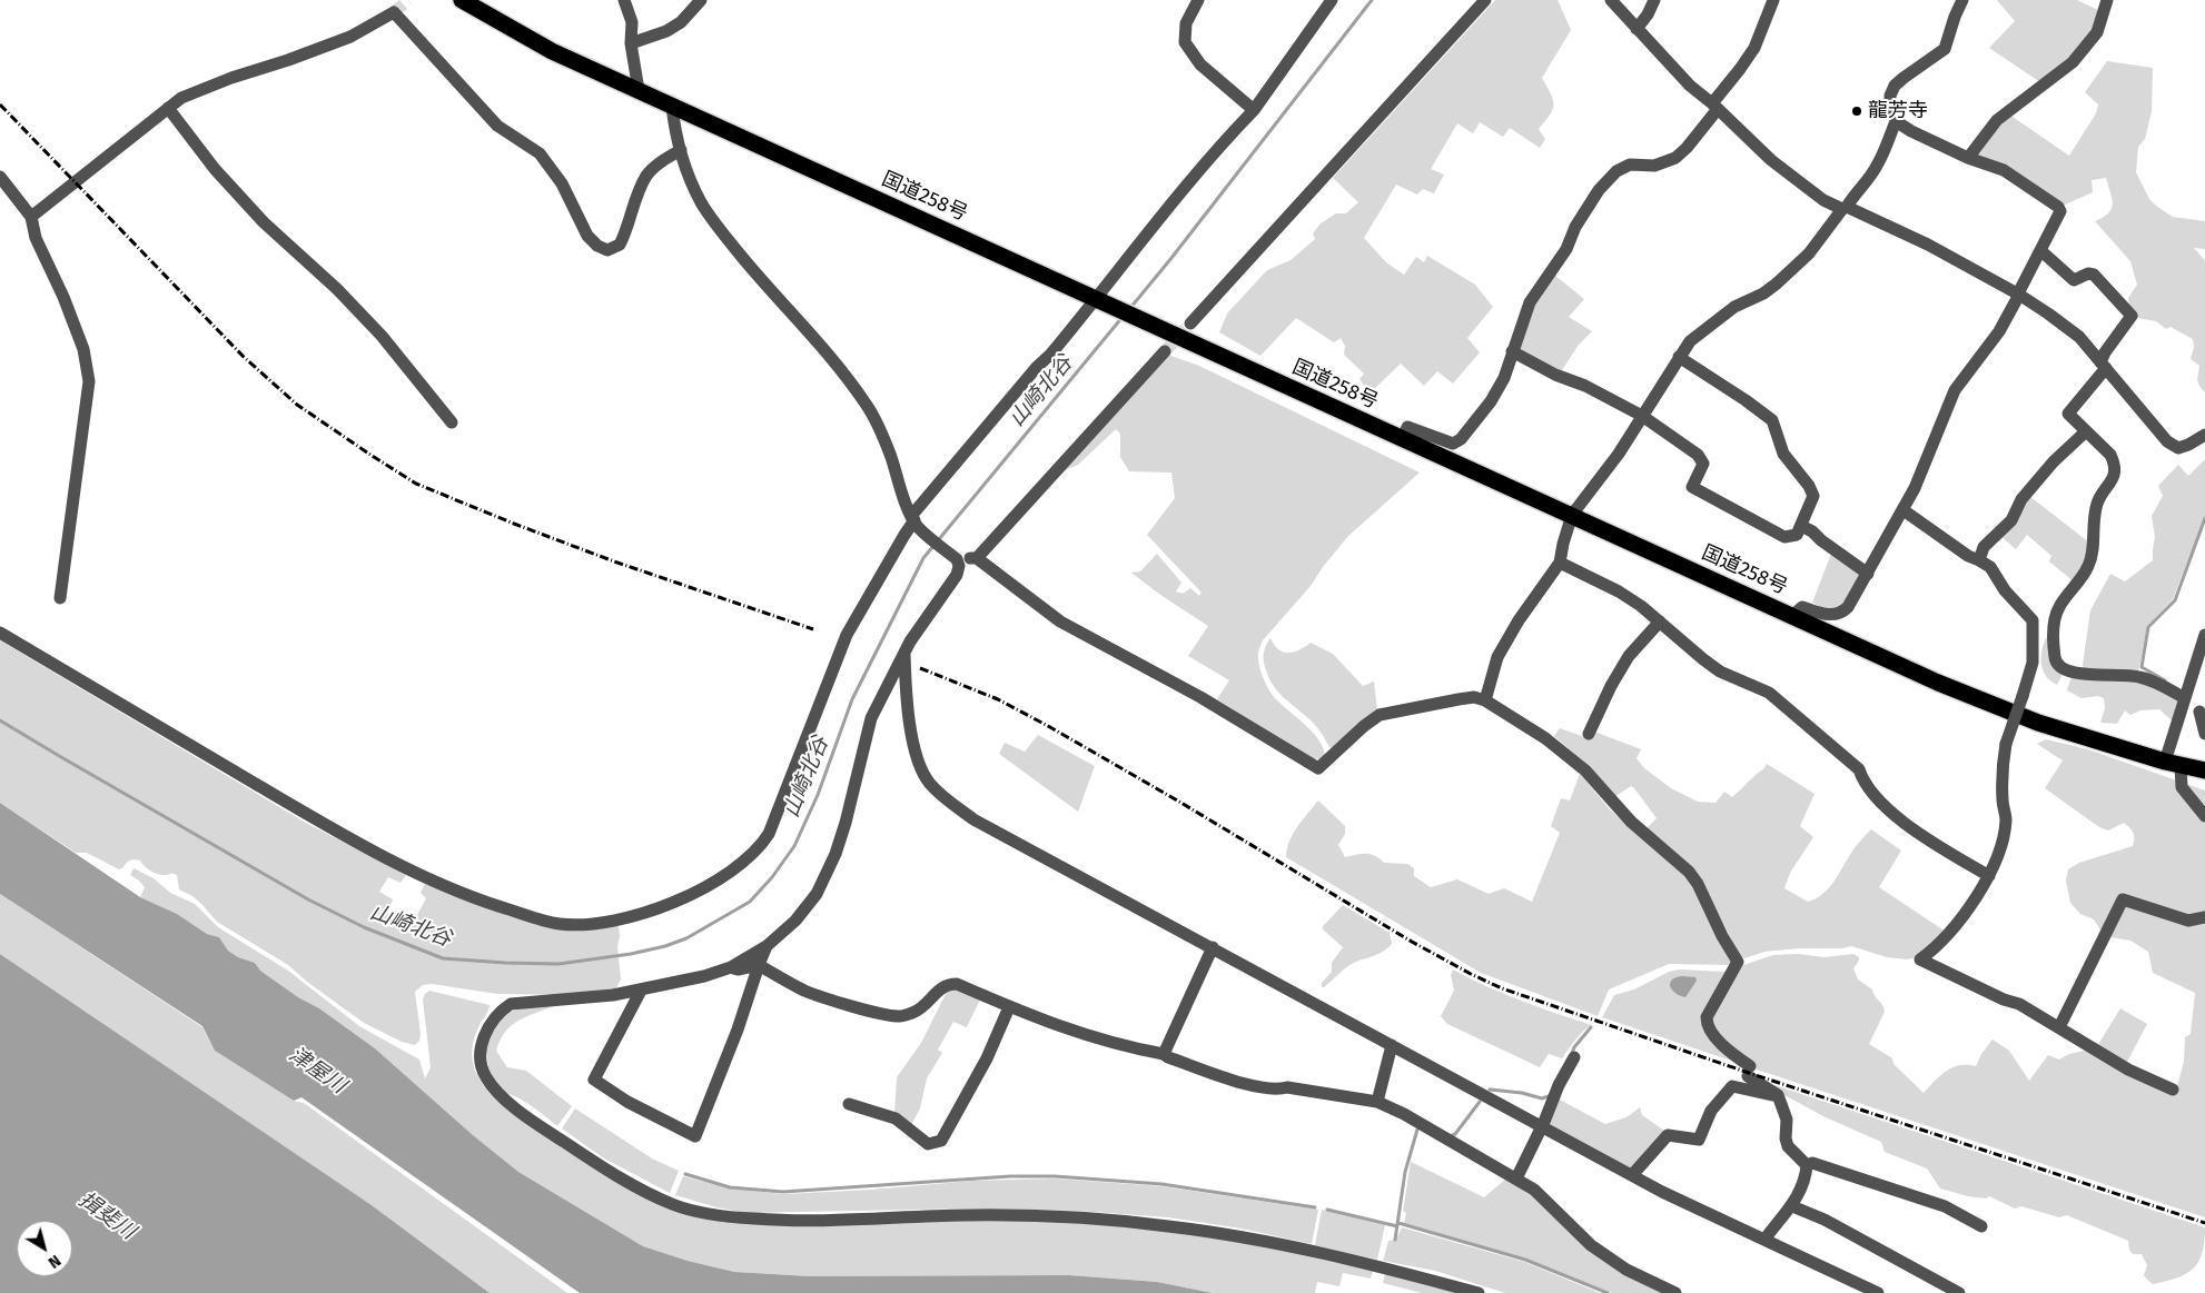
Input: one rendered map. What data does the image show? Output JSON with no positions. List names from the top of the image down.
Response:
{
  "streets": {
    "highway": ["国道258号"]
  },
  "water": ["山崎北谷", "津屋川", "揖斐川"],
  "places": ["龍芳寺"],
  "north": "bottom right"
}
